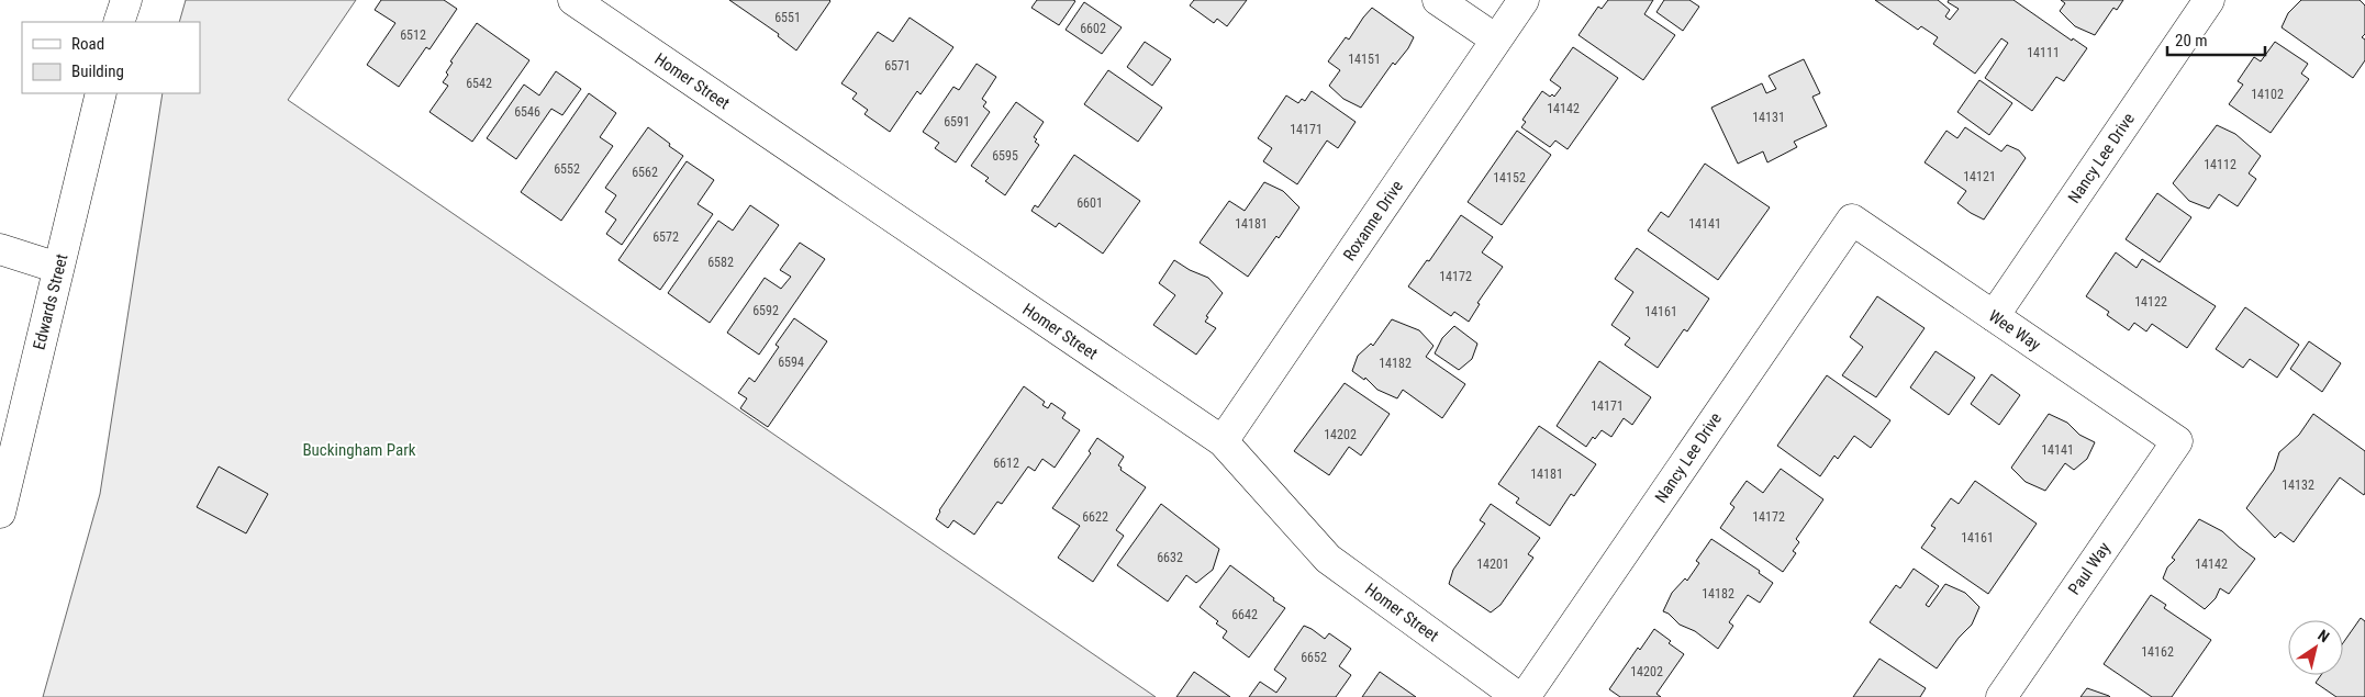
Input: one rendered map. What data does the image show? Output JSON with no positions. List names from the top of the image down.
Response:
{
  "streets": {
    "street": [
      "Homer Street",
      "Nancy Lee Drive",
      "Roxanne Drive",
      "Edwards Street",
      "Wee Way",
      "Paul Way"
    ]
  },
  "crossings": [
    ["Homer Street", "Roxanne Drive"],
    ["Nancy Lee Drive", "Wee Way"],
    ["Wee Way", "Paul Way"]
  ],
  "parks": ["Buckingham Park"],
  "house_numbers": [
    "6551",
    "6602",
    "6512",
    "14111",
    "14151",
    "6571",
    "6542",
    "14102",
    "14142",
    "6546",
    "14131",
    "6591",
    "14171",
    "6595",
    "14112",
    "6552",
    "6562",
    "14121",
    "14152",
    "6601",
    "14181",
    "14141",
    "6572",
    "6582",
    "14172",
    "14122",
    "6592",
    "14161",
    "6594",
    "14182",
    "14171",
    "14202",
    "14141",
    "6612",
    "14181",
    "14132",
    "6622",
    "14172",
    "14161",
    "6632",
    "14201",
    "14142",
    "14182",
    "6642",
    "14162",
    "6652",
    "14202"
  ],
  "legend": ["Road", "Building"],
  "scale_bar": "20 m",
  "north": "top right"
}
